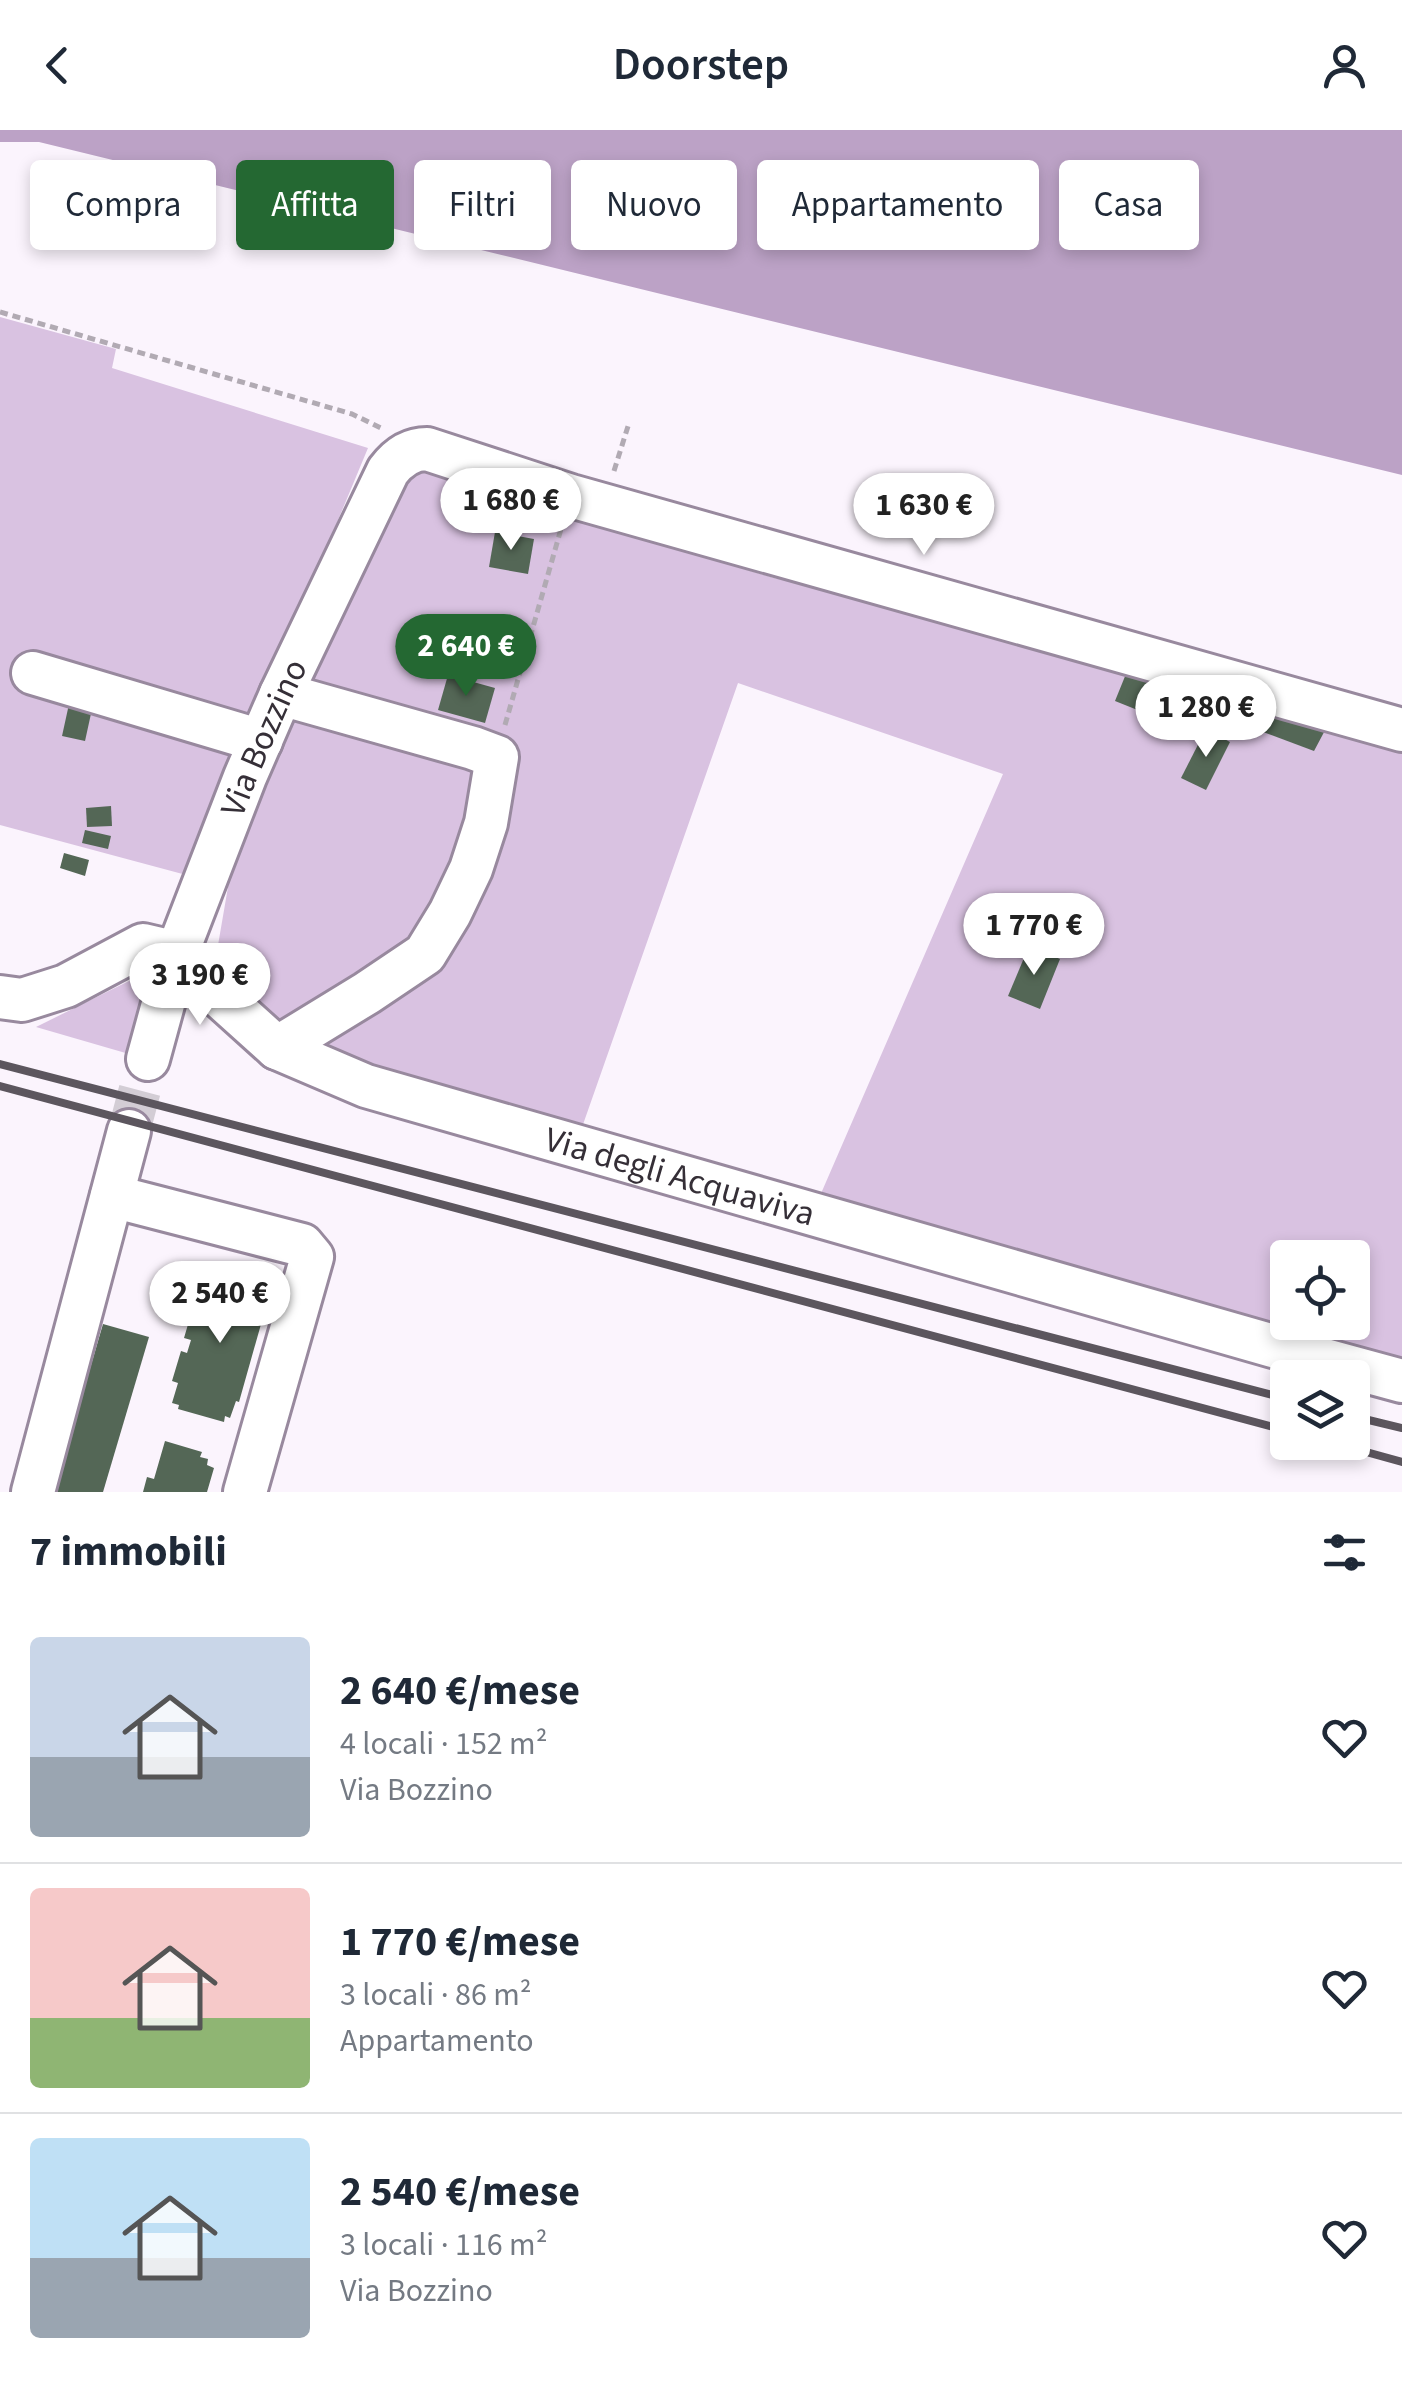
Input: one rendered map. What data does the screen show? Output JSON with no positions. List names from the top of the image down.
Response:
{
  "streets": {
    "street": ["Via Bozzino", "Via degli Acquaviva"]
  },
  "crossings": [
    ["Via Bozzino", "Via degli Acquaviva"]
  ],
  "page": {
    "header": "Doorstep",
    "chip": [
      "Compra",
      "Affitta",
      "Filtri",
      "Nuovo",
      "Appartamento",
      "Casa"
    ],
    "price": [
      "1 680 €",
      "1 630 €",
      "2 640 €",
      "1 280 €",
      "1 770 €",
      "3 190 €",
      "2 540 €"
    ],
    "heading": "7 immobili",
    "list": [
      {
        "name": "2 640 €/mese",
        "note": "4 locali · 152 m² · Via Bozzino"
      },
      {
        "name": "1 770 €/mese",
        "note": "3 locali · 86 m² · Appartamento"
      },
      {
        "name": "2 540 €/mese",
        "note": "3 locali · 116 m² · Via Bozzino"
      }
    ]
  }
}
